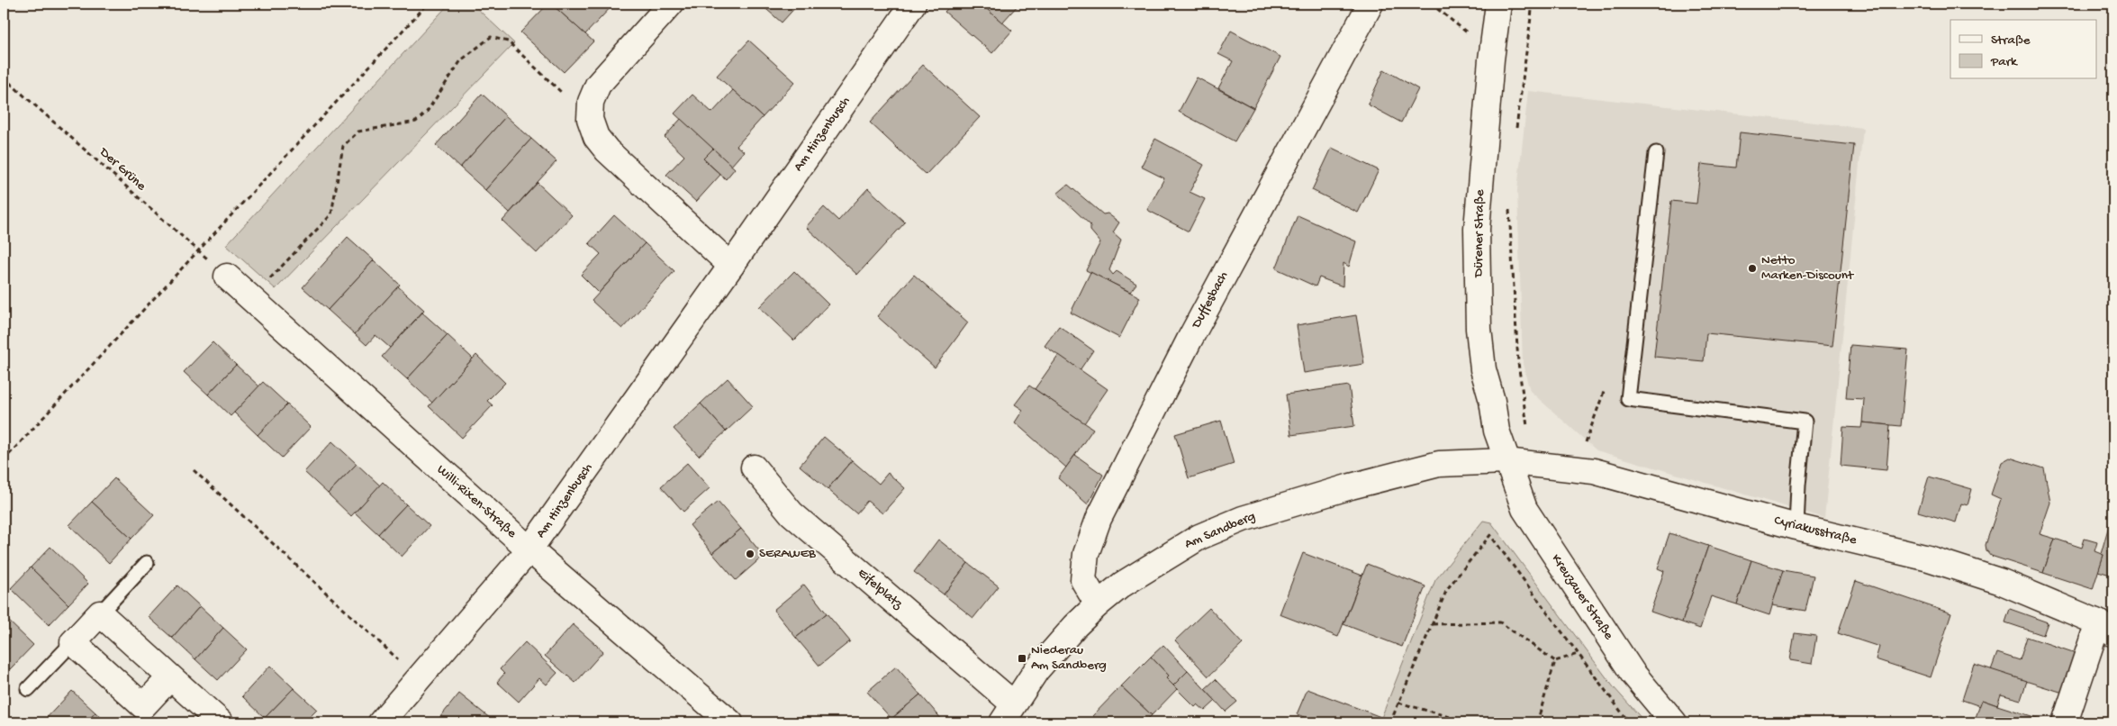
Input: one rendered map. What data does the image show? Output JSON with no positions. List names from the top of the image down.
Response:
{
  "streets": {
    "street": [
      "Am Hinzenbusch",
      "Dürener Straße",
      "Duffesbach",
      "Willi-Rixen-Straße",
      "Am Sandberg",
      "Cyriakusstraße",
      "Eifelplatz",
      "Kreuzauer Straße"
    ],
    "path": ["Der Grüne"]
  },
  "crossings": [
    ["Am Hinzenbusch", "Willi-Rixen-Straße"],
    ["Der Grüne", "Willi-Rixen-Straße"],
    ["Dürener Straße", "Am Sandberg"],
    ["Dürener Straße", "Cyriakusstraße"],
    ["Dürener Straße", "Kreuzauer Straße"],
    ["Duffesbach", "Am Sandberg"],
    ["Am Sandberg", "Cyriakusstraße"],
    ["Am Sandberg", "Eifelplatz"],
    ["Am Sandberg", "Kreuzauer Straße"],
    ["Cyriakusstraße", "Kreuzauer Straße"]
  ],
  "places": {
    "other": ["Netto Marken-Discount", "SERAWEB"],
    "transit": ["Niederau Am Sandberg"]
  },
  "legend": ["Straße", "Park"]
}
